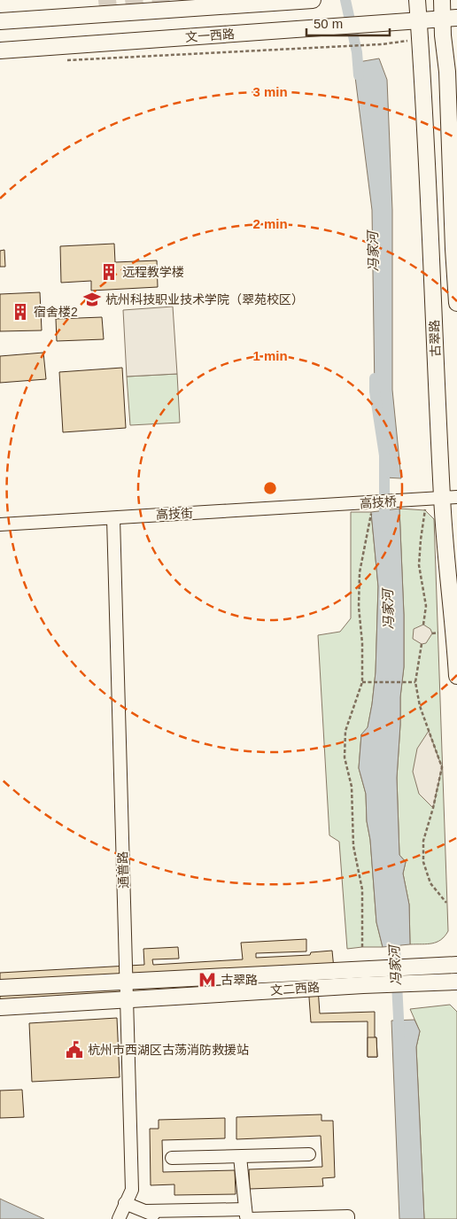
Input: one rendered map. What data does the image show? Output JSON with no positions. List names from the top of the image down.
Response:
{
  "streets": {
    "main road": ["文一西路", "古翠路", "文二西路"],
    "street": ["高技桥", "高技街", "通普路"]
  },
  "crossings": [
    ["文一西路", "古翠路"],
    ["古翠路", "高技桥"],
    ["高技桥", "高技街"],
    ["高技街", "通普路"],
    ["通普路", "文二西路"]
  ],
  "water": ["冯家河"],
  "places": {
    "building": ["远程教学楼", "宿舍楼2"],
    "school or university": ["杭州科技职业技术学院（翠苑校区）"],
    "metro station": ["古翠路"],
    "public building": ["杭州市西湖区古荡消防救援站"]
  },
  "scale_bar": "50 m",
  "rings": ["3 min", "2 min", "1 min"]
}
